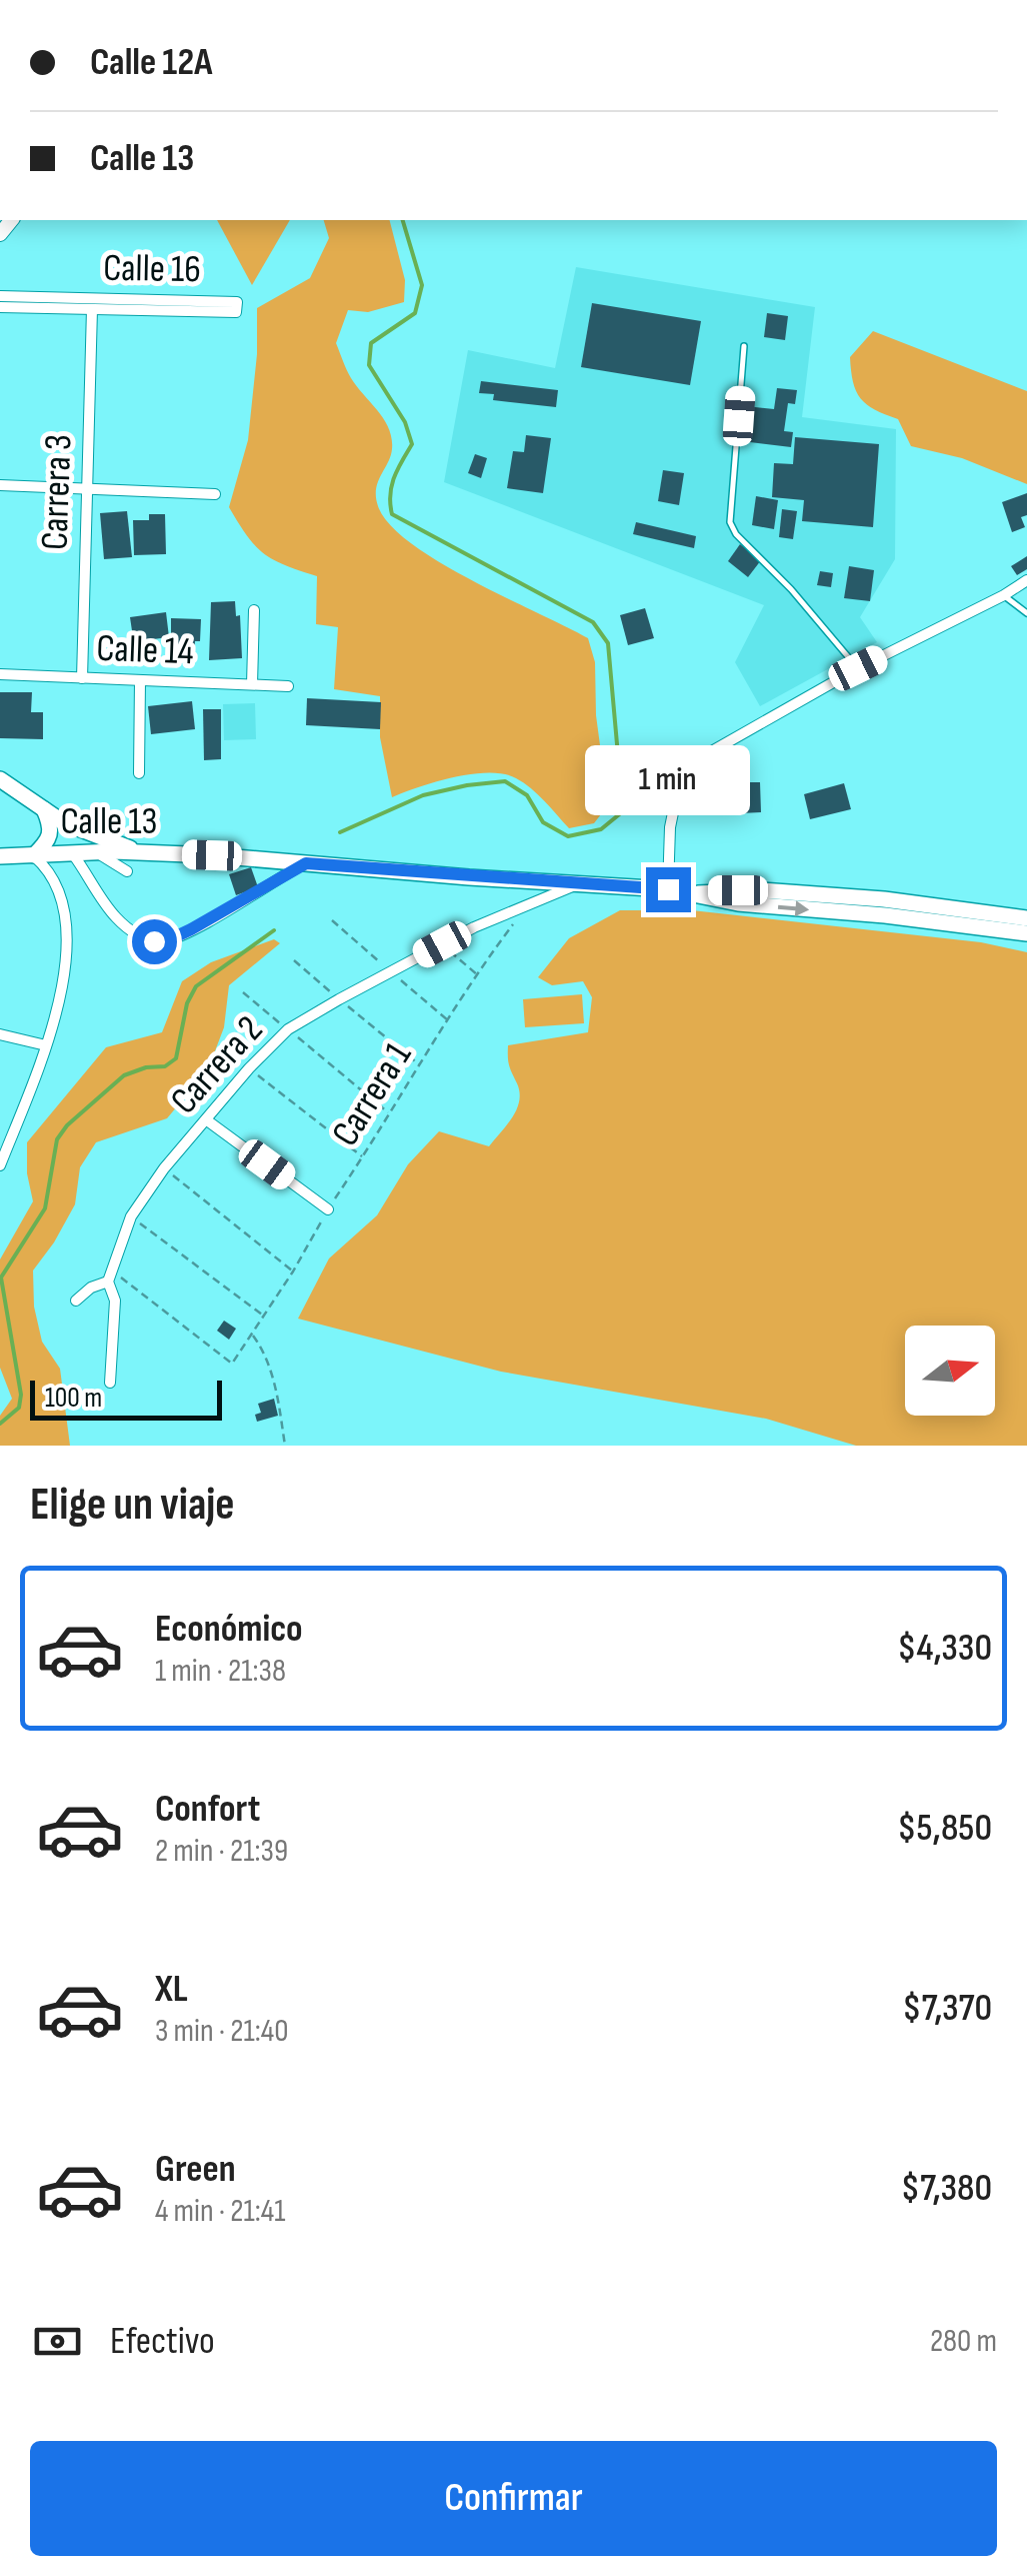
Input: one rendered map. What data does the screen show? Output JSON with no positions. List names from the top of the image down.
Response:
{
  "streets": {
    "main road": ["Calle 13"],
    "street": [
      "Calle 16",
      "Carrera 3",
      "Calle 14",
      "Carrera 2"
    ],
    "path": ["Carrera 1"]
  },
  "crossings": [
    ["Calle 16", "Carrera 3"],
    ["Carrera 3", "Calle 14"],
    ["Calle 13", "Carrera 2"],
    ["Carrera 2", "Carrera 1"]
  ],
  "scale_bar": "100 m",
  "north": "right",
  "page": {
    "banner": ["Calle 12A", "Calle 13"],
    "bubble": "1 min",
    "scale": "100 m",
    "heading": "Elige un viaje",
    "list": [
      {
        "name": "Económico",
        "note": "1 min · 21:38",
        "value": "$4,330"
      },
      {
        "name": "Confort",
        "note": "2 min · 21:39",
        "value": "$5,850"
      },
      {
        "name": "XL",
        "note": "3 min · 21:40",
        "value": "$7,370"
      },
      {
        "name": "Green",
        "note": "4 min · 21:41",
        "value": "$7,380"
      }
    ],
    "pay": ["Efectivo", "280 m"],
    "buttons": "Confirmar"
  }
}
